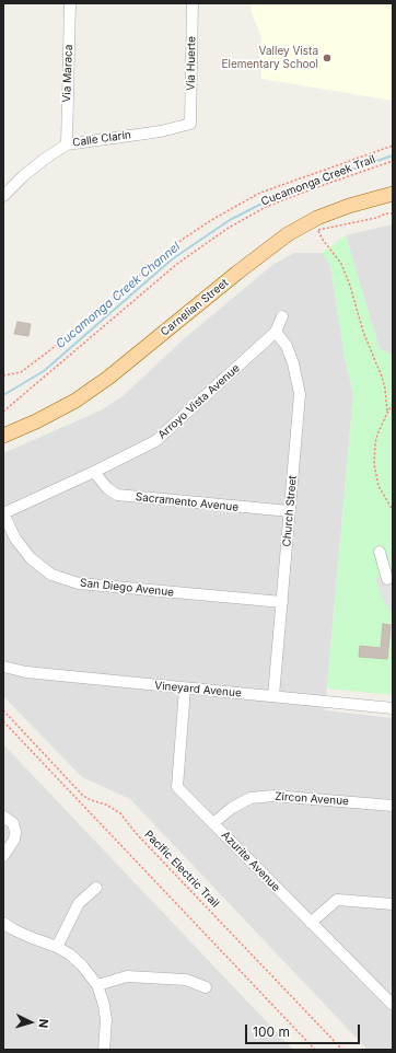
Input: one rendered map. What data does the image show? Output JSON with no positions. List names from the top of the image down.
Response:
{
  "streets": {
    "main road": ["Carnelian Street"],
    "street": [
      "Via Huerte",
      "Via Maraca",
      "Calle Clarin",
      "Arroyo Vista Avenue",
      "Sacramento Avenue",
      "Church Street",
      "San Diego Avenue",
      "Vineyard Avenue",
      "Zircon Avenue",
      "Azurite Avenue"
    ],
    "path": ["Cucamonga Creek Trail", "Pacific Electric Trail"]
  },
  "crossings": [
    ["Via Huerte", "Calle Clarin"],
    ["Via Maraca", "Calle Clarin"],
    ["Arroyo Vista Avenue", "Sacramento Avenue"],
    ["Arroyo Vista Avenue", "Church Street"],
    ["Arroyo Vista Avenue", "San Diego Avenue"],
    ["Sacramento Avenue", "Church Street"],
    ["Church Street", "San Diego Avenue"],
    ["Church Street", "Vineyard Avenue"],
    ["Vineyard Avenue", "Azurite Avenue"],
    ["Zircon Avenue", "Azurite Avenue"]
  ],
  "water": ["Cucamonga Creek Channel"],
  "places": ["Valley Vista Elementary School"],
  "scale_bar": "100 m",
  "north": "right"
}
